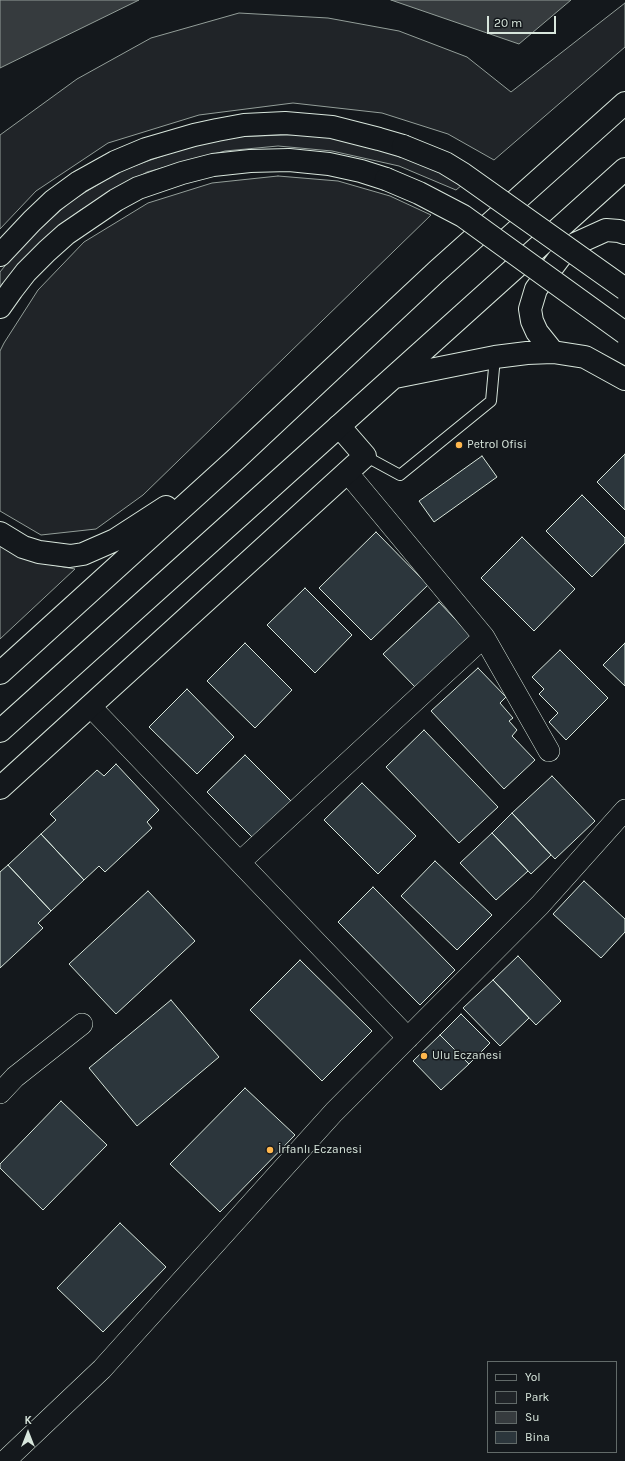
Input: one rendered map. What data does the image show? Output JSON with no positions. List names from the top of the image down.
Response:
{
  "places": ["Petrol Ofisi", "Ulu Eczanesi", "İrfanlı Eczanesi"],
  "legend": [
    "Yol",
    "Park",
    "Su",
    "Bina"
  ],
  "scale_bar": "20 m",
  "north": "top"
}
